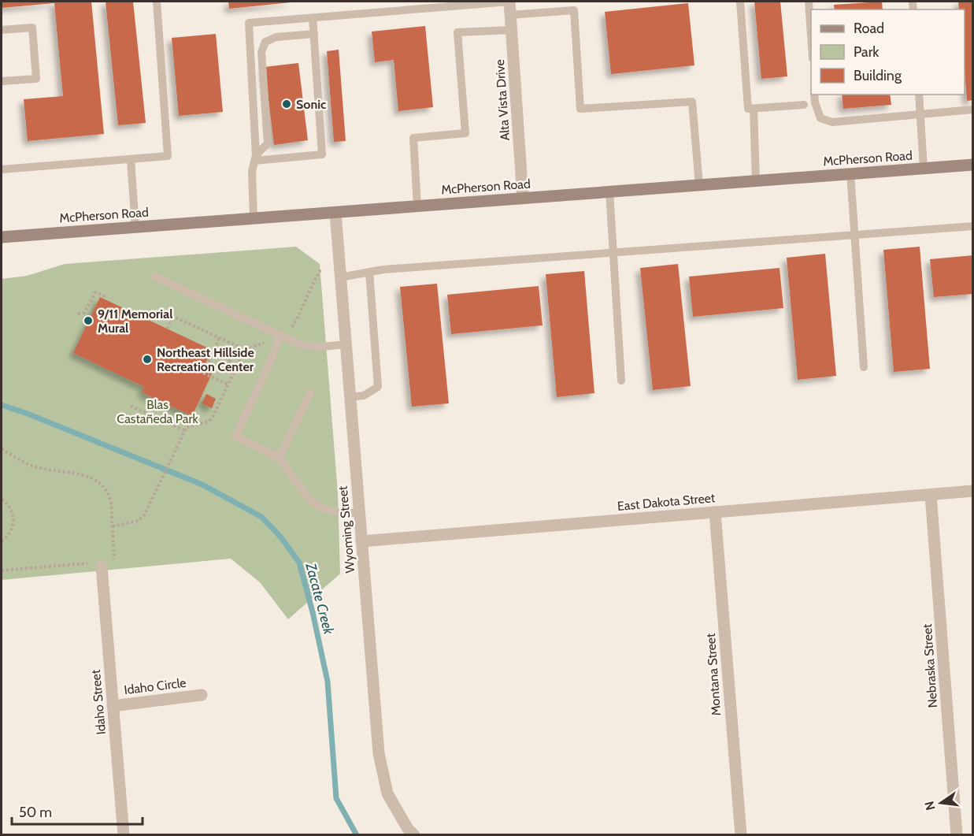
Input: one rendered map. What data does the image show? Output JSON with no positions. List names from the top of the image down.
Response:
{
  "streets": {
    "main road": ["McPherson Road"],
    "street": [
      "Alta Vista Drive",
      "East Dakota Street",
      "Wyoming Street",
      "Nebraska Street",
      "Montana Street",
      "Idaho Circle",
      "Idaho Street"
    ]
  },
  "crossings": [
    ["Alta Vista Drive", "McPherson Road"],
    ["McPherson Road", "Wyoming Street"],
    ["East Dakota Street", "Wyoming Street"],
    ["East Dakota Street", "Nebraska Street"],
    ["East Dakota Street", "Montana Street"],
    ["Idaho Circle", "Idaho Street"]
  ],
  "water": ["Zacate Creek"],
  "parks": ["Blas Castañeda Park"],
  "places": ["Sonic", "9/11 Memorial Mural", "Northeast Hillside Recreation Center"],
  "legend": ["Road", "Park", "Building"],
  "scale_bar": "50 m",
  "north": "left"
}
